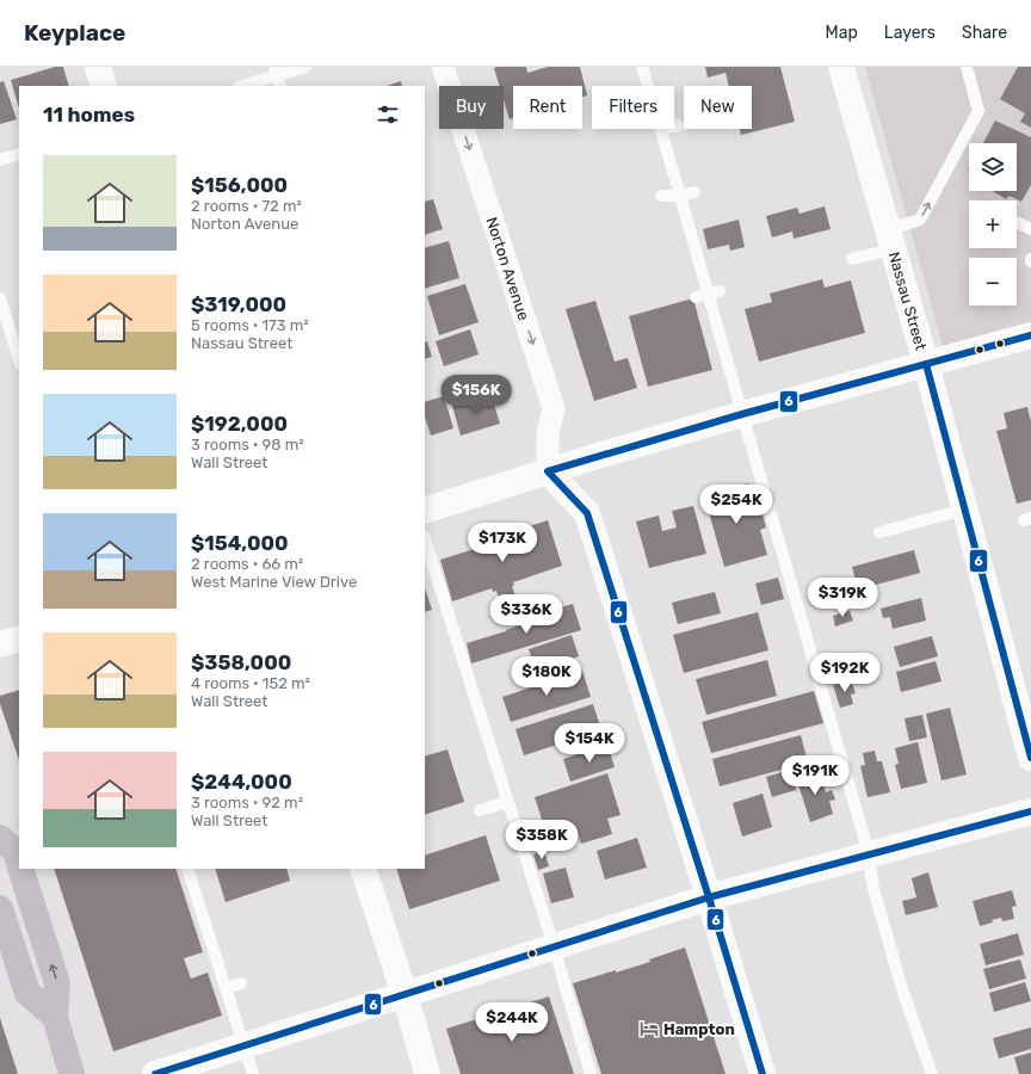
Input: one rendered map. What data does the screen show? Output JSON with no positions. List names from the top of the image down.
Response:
{
  "streets": {
    "street": ["Norton Avenue", "Nassau Street"]
  },
  "one_way": ["Norton Avenue"],
  "places": {
    "hotel": ["Hampton"]
  },
  "lines": ["transit line 6"],
  "page": {
    "header": "Keyplace",
    "nav": ["Map", "Layers", "Share"],
    "chip": [
      "Buy",
      "Rent",
      "Filters",
      "New"
    ],
    "heading": "11 homes",
    "map_buttons": ["+", "−"],
    "list": [
      {
        "name": "$156,000",
        "note": "2 rooms · 72 m² · Norton Avenue"
      },
      {
        "name": "$319,000",
        "note": "5 rooms · 173 m² · Nassau Street"
      },
      {
        "name": "$192,000",
        "note": "3 rooms · 98 m² · Wall Street"
      },
      {
        "name": "$154,000",
        "note": "2 rooms · 66 m² · West Marine View Drive"
      },
      {
        "name": "$358,000",
        "note": "4 rooms · 152 m² · Wall Street"
      },
      {
        "name": "$244,000",
        "note": "3 rooms · 92 m² · Wall Street"
      }
    ],
    "price": [
      "$156K",
      "$254K",
      "$173K",
      "$319K",
      "$336K",
      "$192K",
      "$180K",
      "$154K",
      "$191K",
      "$358K",
      "$244K"
    ]
  }
}
